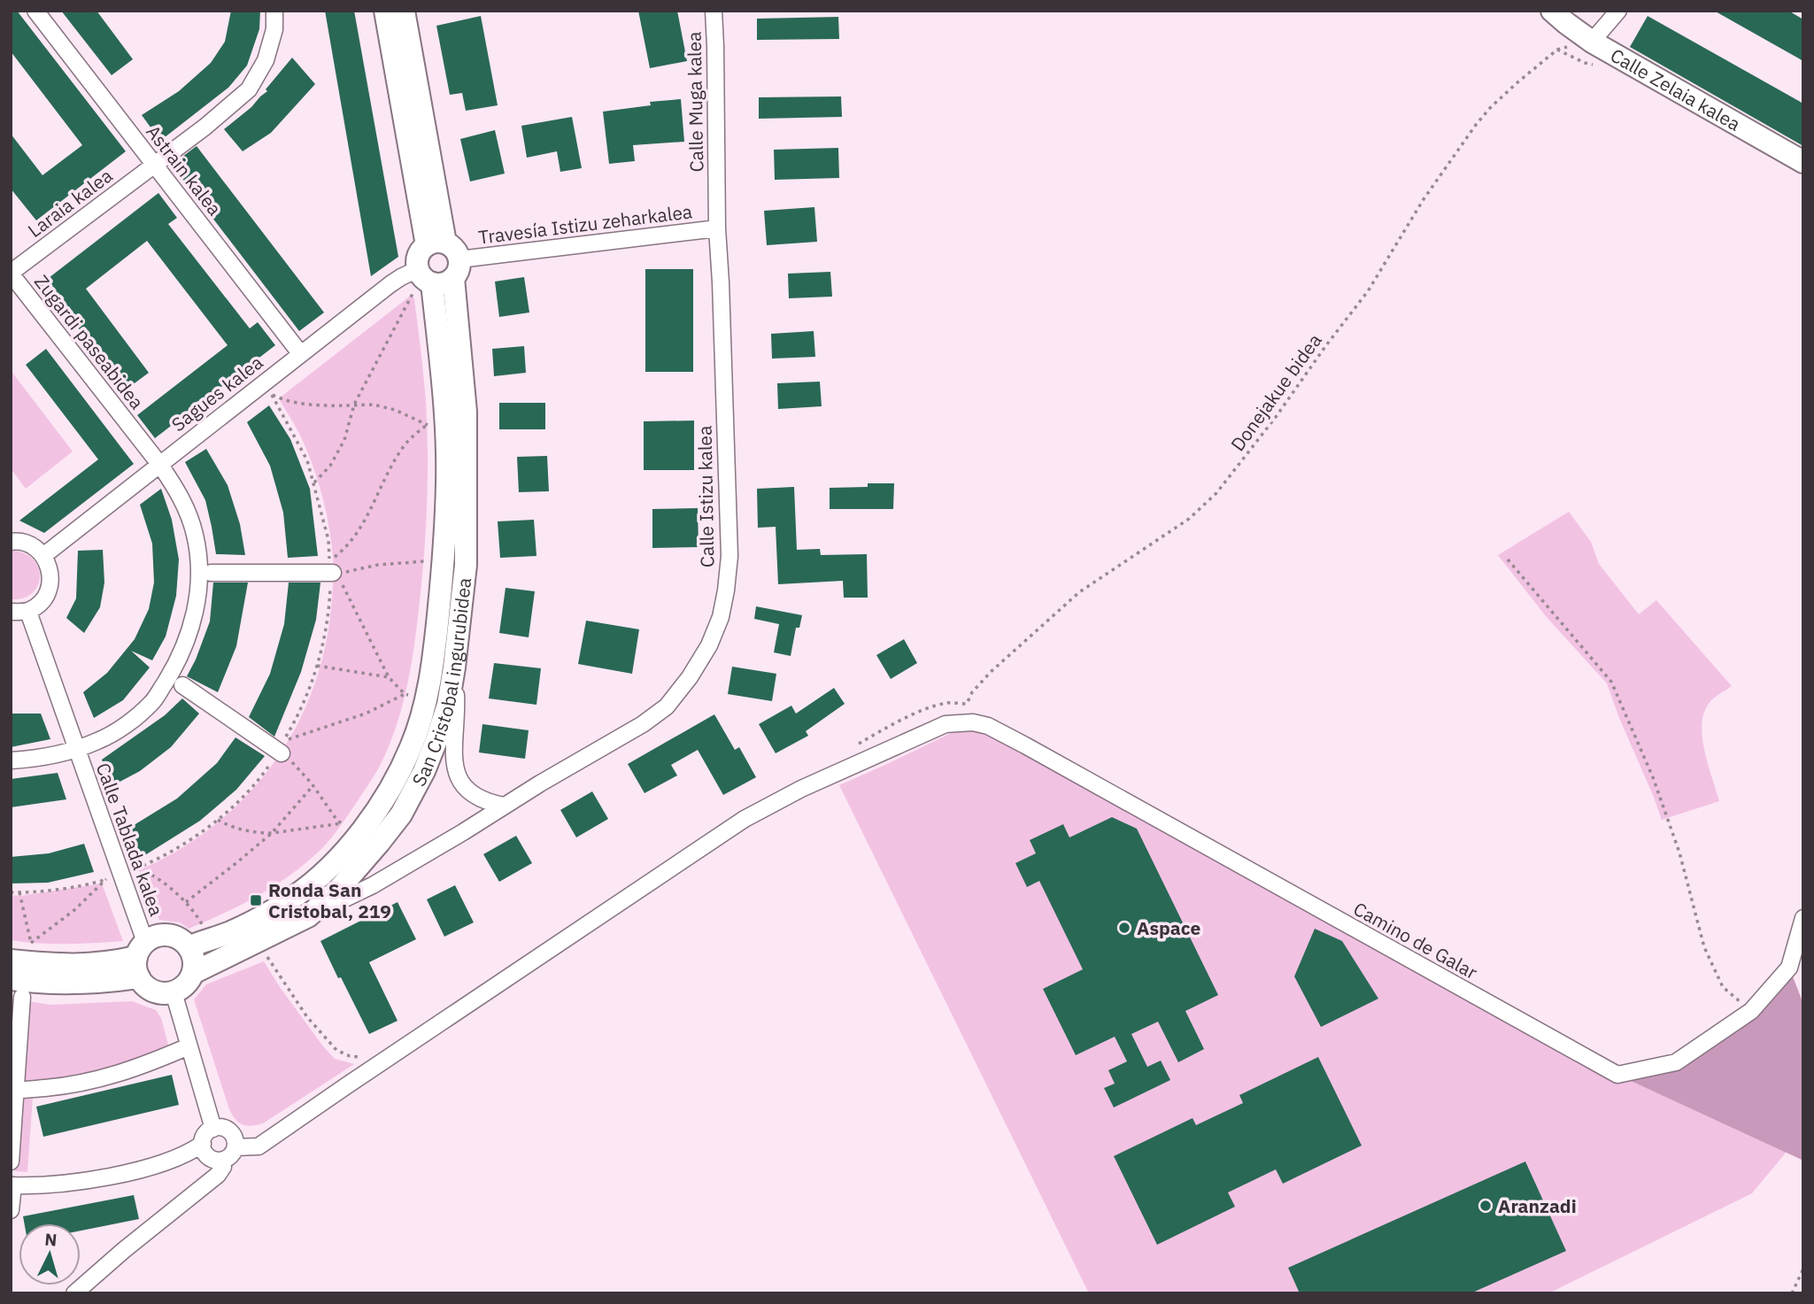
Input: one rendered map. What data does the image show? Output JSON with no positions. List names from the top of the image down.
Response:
{
  "streets": {
    "street": [
      "Calle Zelaia kalea",
      "Calle Muga kalea",
      "Astrain kalea",
      "Laraia kalea",
      "Travesía Istizu zeharkalea",
      "Zugardi paseabidea",
      "Sagues kalea",
      "Calle Istizu kalea",
      "San Cristobal ingurubidea",
      "Calle Tablada kalea",
      "Camino de Galar"
    ],
    "path": ["Donejakue bidea"]
  },
  "crossings": [
    ["Calle Muga kalea", "Travesía Istizu zeharkalea"],
    ["Calle Muga kalea", "Calle Istizu kalea"],
    ["Astrain kalea", "Laraia kalea"],
    ["Astrain kalea", "Sagues kalea"],
    ["Laraia kalea", "Zugardi paseabidea"],
    ["Travesía Istizu zeharkalea", "Sagues kalea"],
    ["Travesía Istizu zeharkalea", "Calle Istizu kalea"],
    ["Travesía Istizu zeharkalea", "San Cristobal ingurubidea"],
    ["Zugardi paseabidea", "Sagues kalea"],
    ["Zugardi paseabidea", "Calle Tablada kalea"],
    ["Sagues kalea", "San Cristobal ingurubidea"],
    ["Sagues kalea", "Calle Tablada kalea"],
    ["Calle Istizu kalea", "San Cristobal ingurubidea"],
    ["San Cristobal ingurubidea", "Calle Tablada kalea"]
  ],
  "places": {
    "transit": ["Ronda San Cristobal, 219"],
    "other": ["Aspace", "Aranzadi"]
  },
  "north": "top"
}
